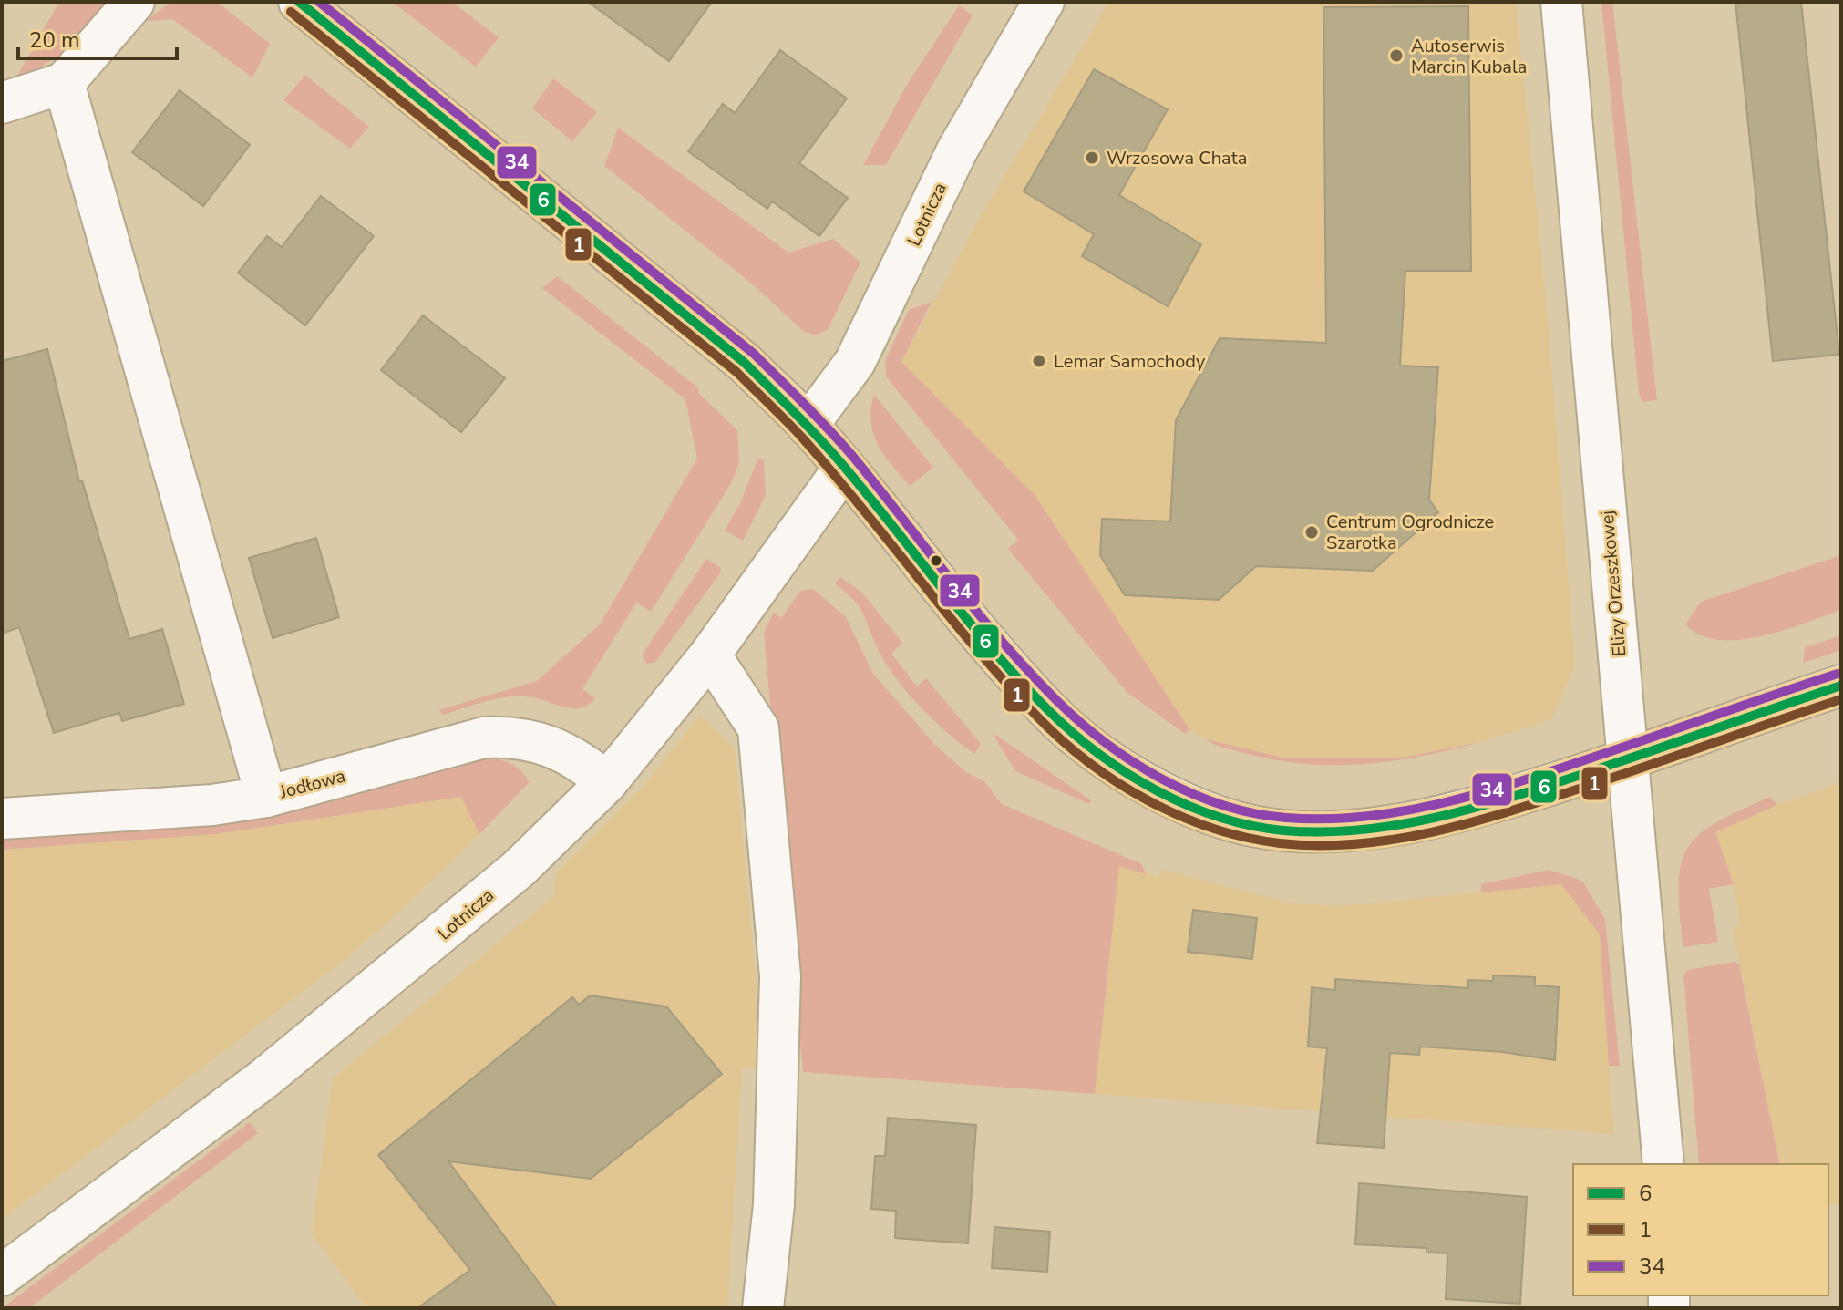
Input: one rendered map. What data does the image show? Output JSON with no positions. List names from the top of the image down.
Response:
{
  "streets": {
    "street": ["Lotnicza", "Elizy Orzeszkowej", "Jodłowa"]
  },
  "crossings": [
    ["Lotnicza", "Jodłowa"]
  ],
  "places": [
    "Autoserwis Marcin Kubala",
    "Wrzosowa Chata",
    "Lemar Samochody",
    "Centrum Ogrodnicze Szarotka"
  ],
  "lines": ["transit line 6", "transit line 34", "transit line 1"],
  "legend": ["6", "1", "34"],
  "scale_bar": "20 m"
}
